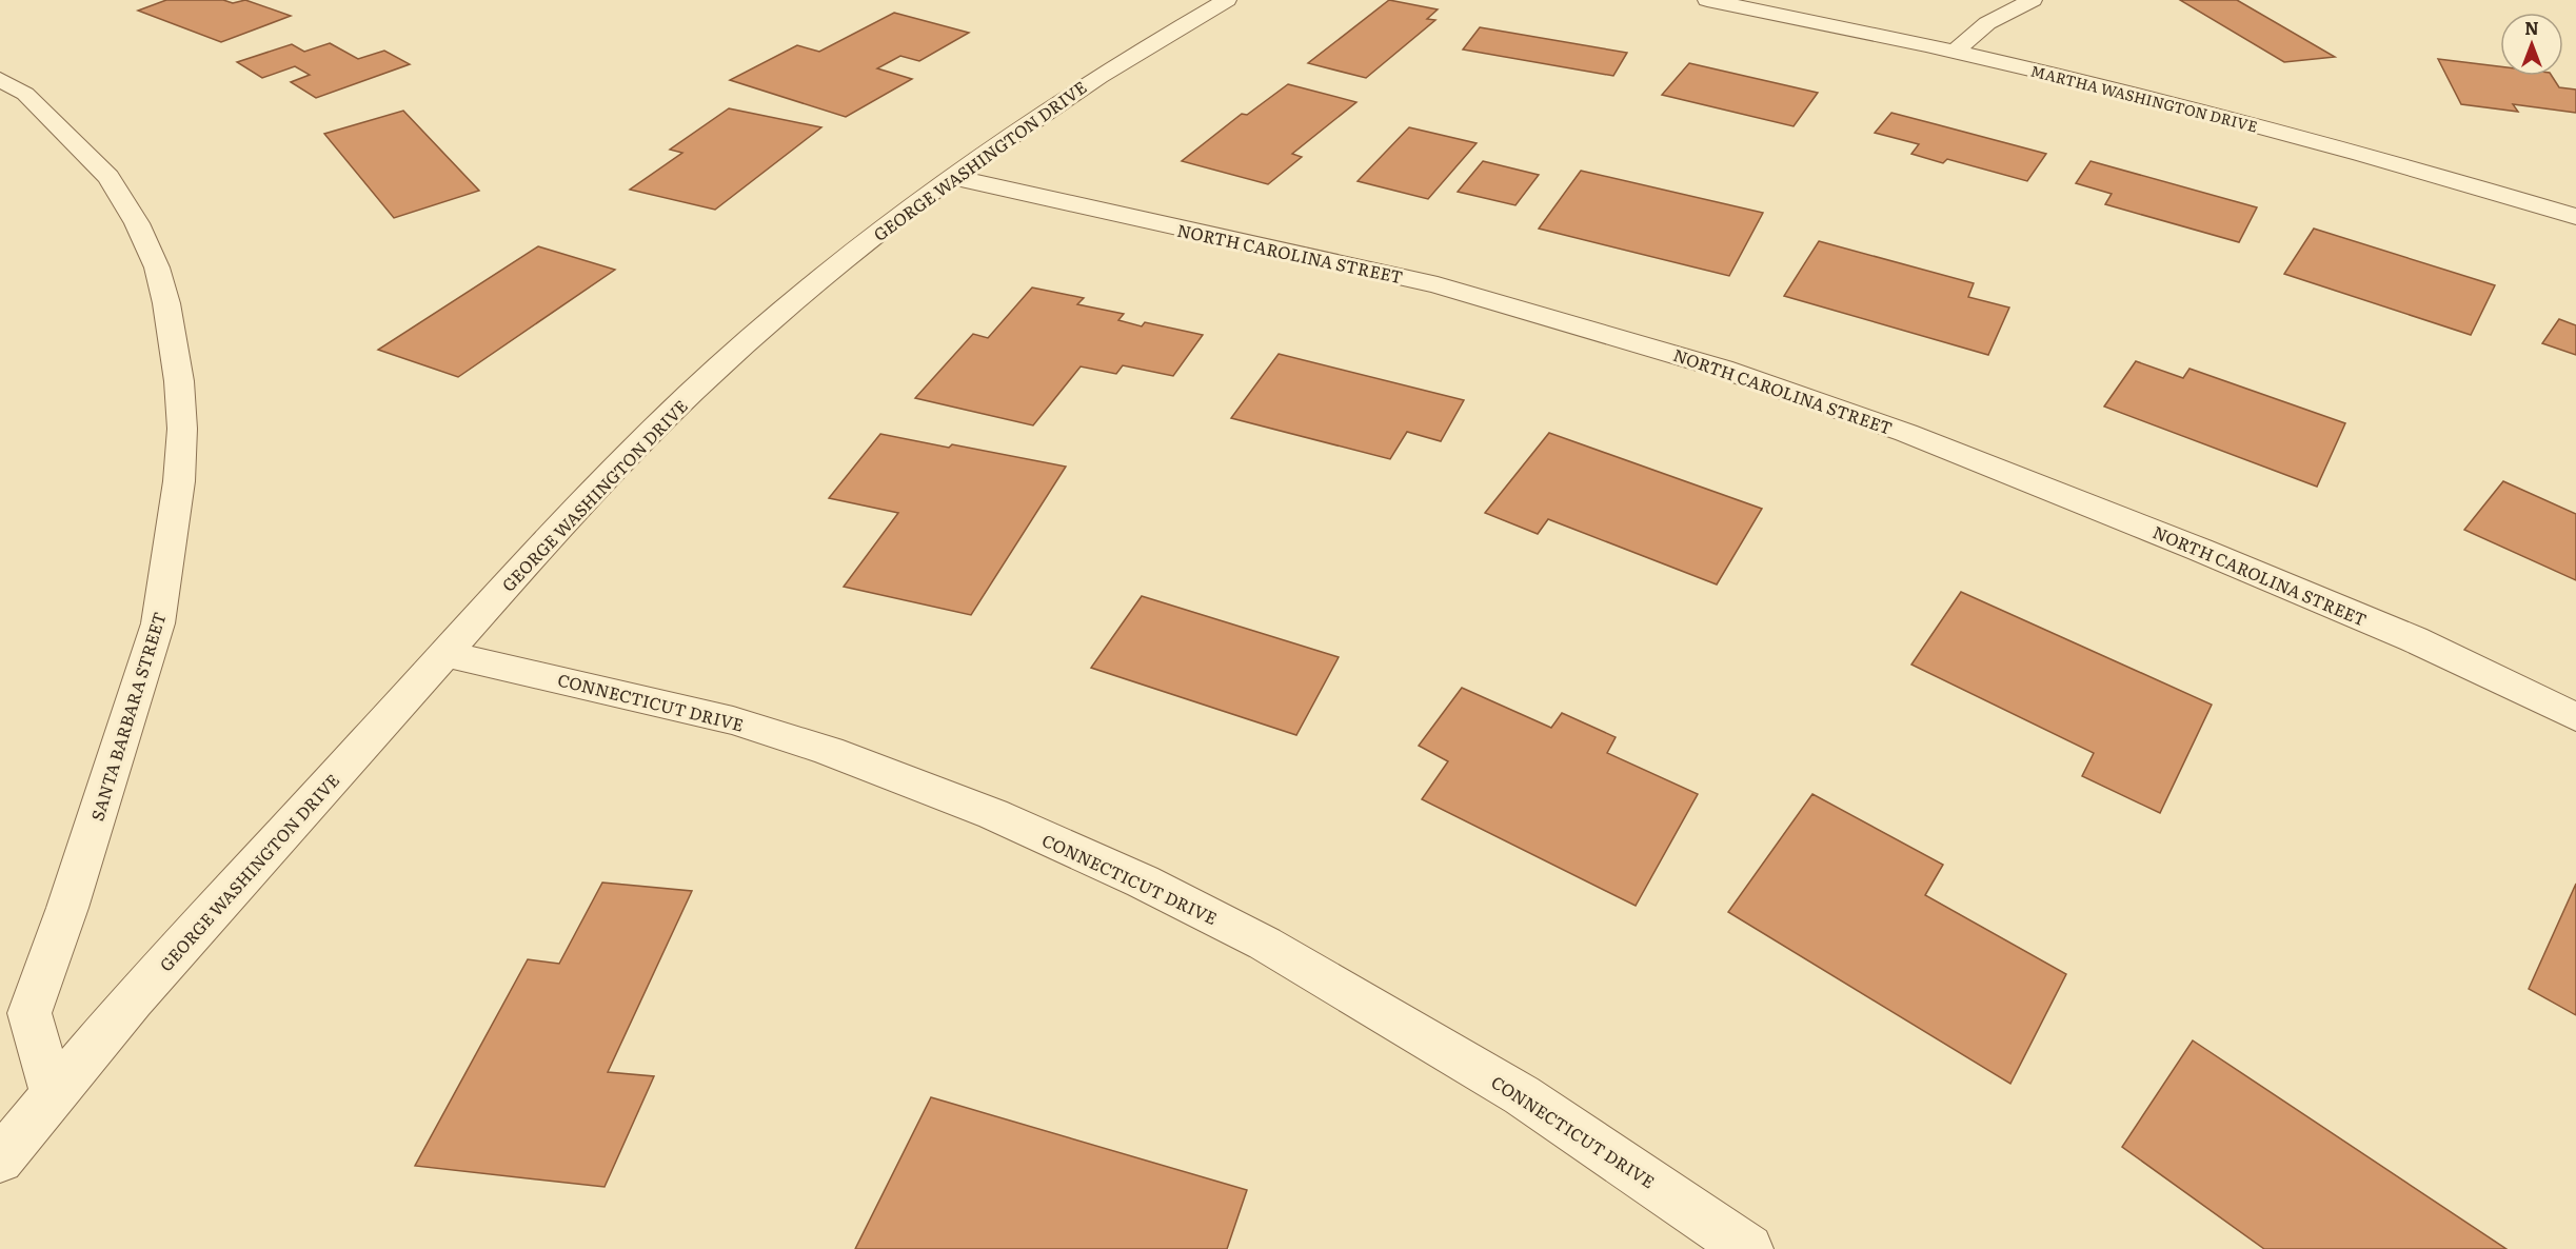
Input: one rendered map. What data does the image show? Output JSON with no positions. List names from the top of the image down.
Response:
{
  "streets": {
    "street": [
      "MARTHA WASHINGTON DRIVE",
      "GEORGE WASHINGTON DRIVE",
      "NORTH CAROLINA STREET",
      "CONNECTICUT DRIVE",
      "SANTA BARBARA STREET"
    ]
  },
  "crossings": [
    ["GEORGE WASHINGTON DRIVE", "NORTH CAROLINA STREET"],
    ["GEORGE WASHINGTON DRIVE", "CONNECTICUT DRIVE"],
    ["GEORGE WASHINGTON DRIVE", "SANTA BARBARA STREET"]
  ],
  "north": "top"
}
